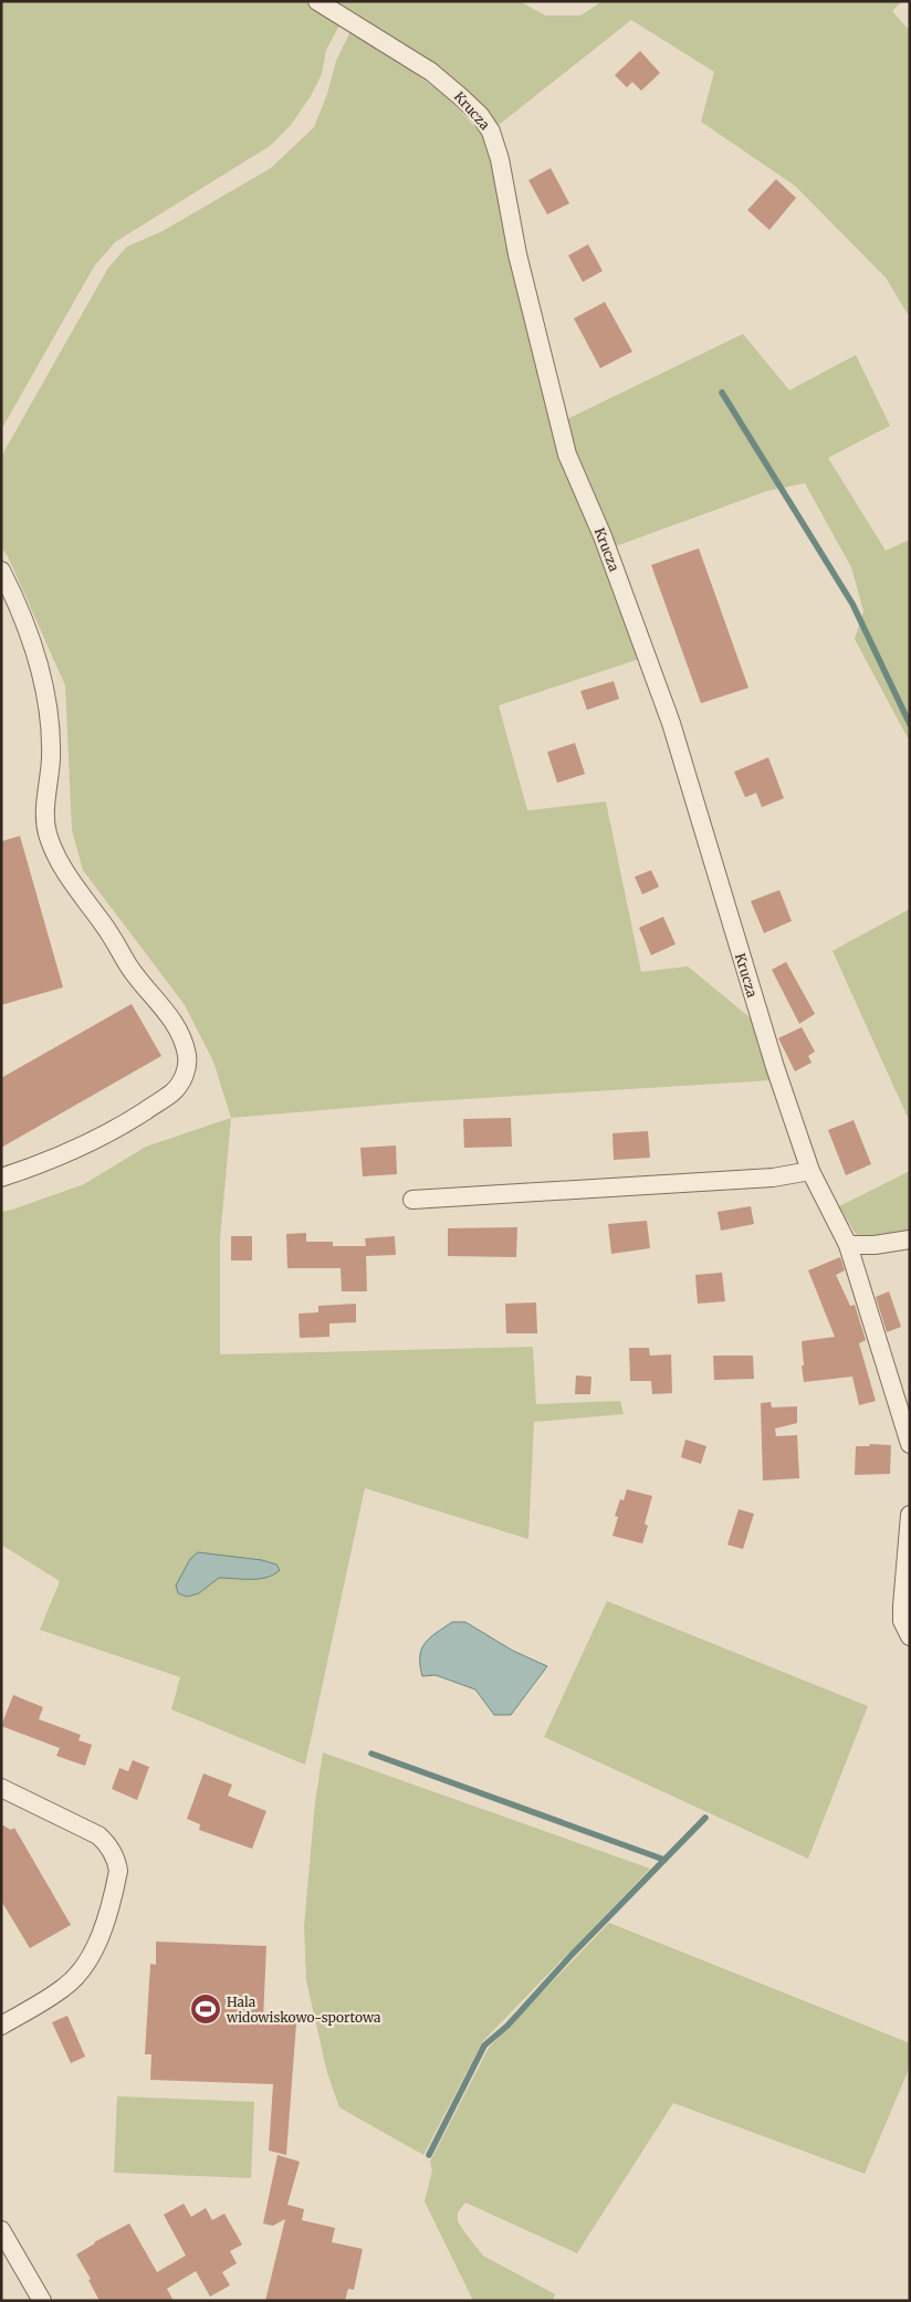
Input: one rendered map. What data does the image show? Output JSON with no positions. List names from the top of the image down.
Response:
{
  "streets": {
    "street": ["Krucza"]
  },
  "places": {
    "sports": ["Hala widowiskowo-sportowa"]
  }
}
